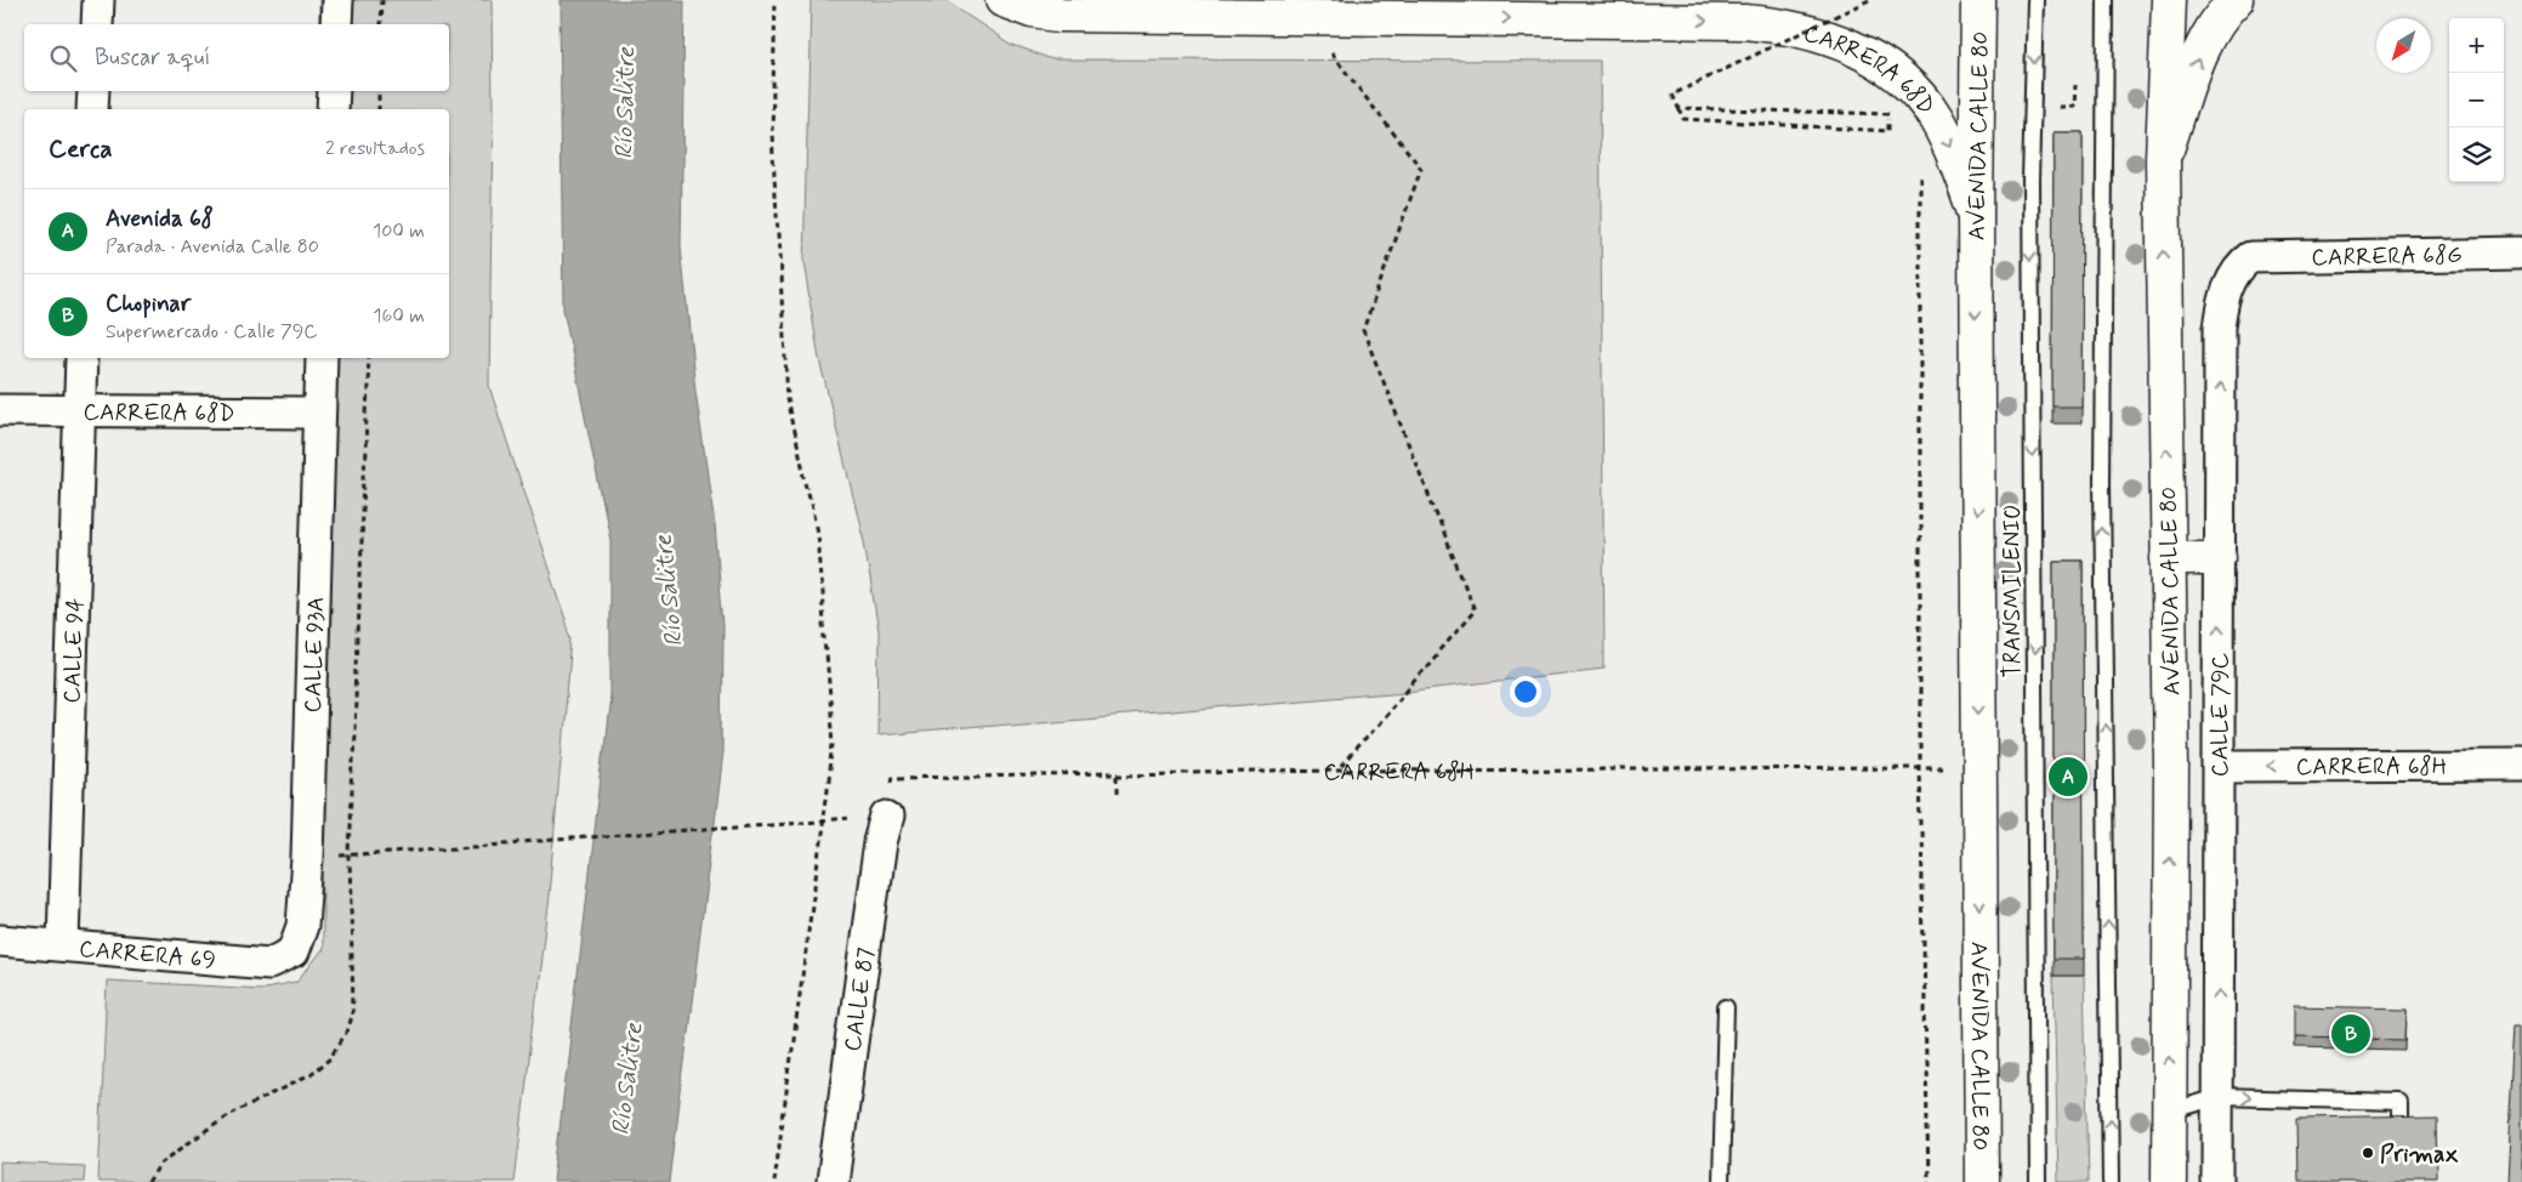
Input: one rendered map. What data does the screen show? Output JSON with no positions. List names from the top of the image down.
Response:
{
  "streets": {
    "main road": ["CARRERA 68D", "AVENIDA CALLE 80"],
    "street": [
      "CARRERA 68G",
      "CALLE 94",
      "CALLE 93A",
      "CALLE 79C",
      "CARRERA 68H",
      "CARRERA 69",
      "CALLE 87"
    ],
    "lane": ["TRANSMILENIO"]
  },
  "crossings": [
    ["CARRERA 68D", "AVENIDA CALLE 80"],
    ["CARRERA 68D", "CALLE 94"],
    ["CARRERA 68D", "CALLE 93A"],
    ["CARRERA 68G", "CALLE 79C"],
    ["CALLE 94", "CARRERA 69"],
    ["CALLE 93A", "CARRERA 69"],
    ["CALLE 79C", "CARRERA 68H"],
    ["CARRERA 68H", "CALLE 87"]
  ],
  "one_way": ["CARRERA 68D", "CALLE 79C"],
  "water": ["Río Salitre"],
  "places": ["Primax"],
  "north": "bottom left",
  "page": {
    "map_buttons": ["+", "−"],
    "search": "Buscar aquí",
    "heading": ["Cerca", "2 resultados"],
    "list": [
      {
        "mark": "A",
        "name": "Avenida 68",
        "note": "Parada · Avenida Calle 80",
        "value": "100 m"
      },
      {
        "mark": "B",
        "name": "Chopinar",
        "note": "Supermercado · Calle 79C",
        "value": "160 m"
      }
    ],
    "pins": ["A", "B"]
  }
}
